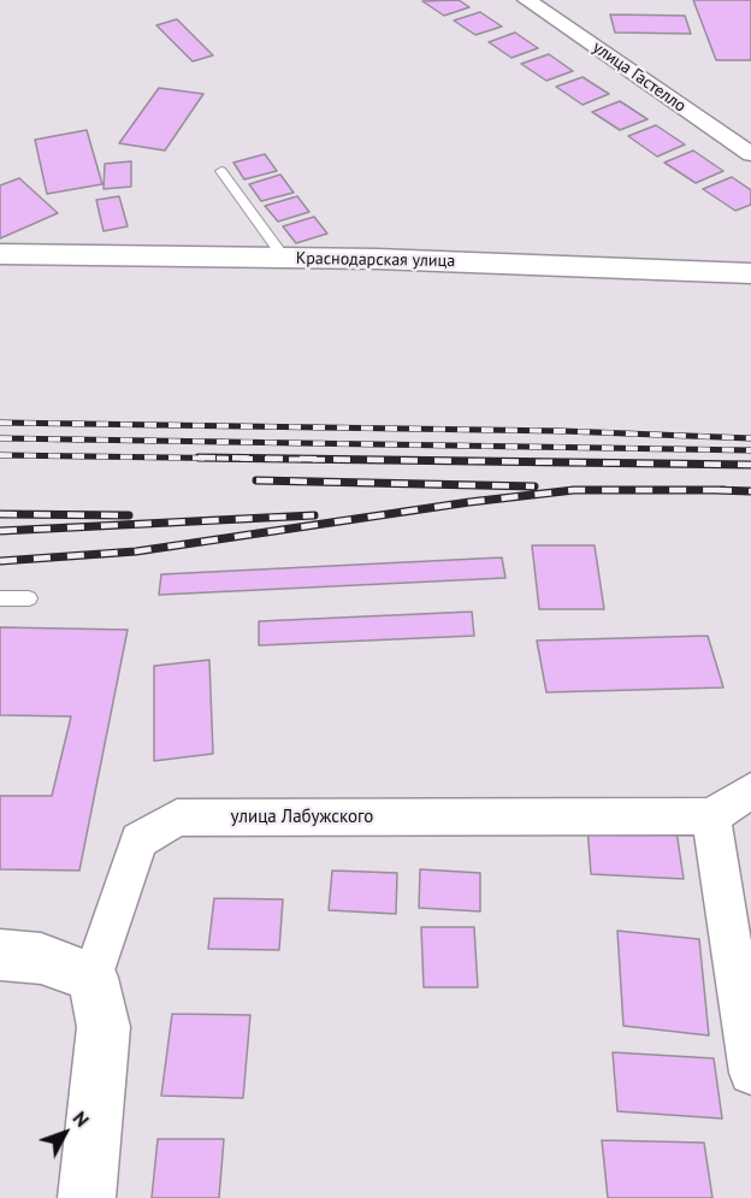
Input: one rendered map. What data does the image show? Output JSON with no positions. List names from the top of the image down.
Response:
{
  "streets": {
    "street": ["улица Гастелло", "Краснодарская улица", "улица Лабужского"]
  },
  "north": "top right"
}
